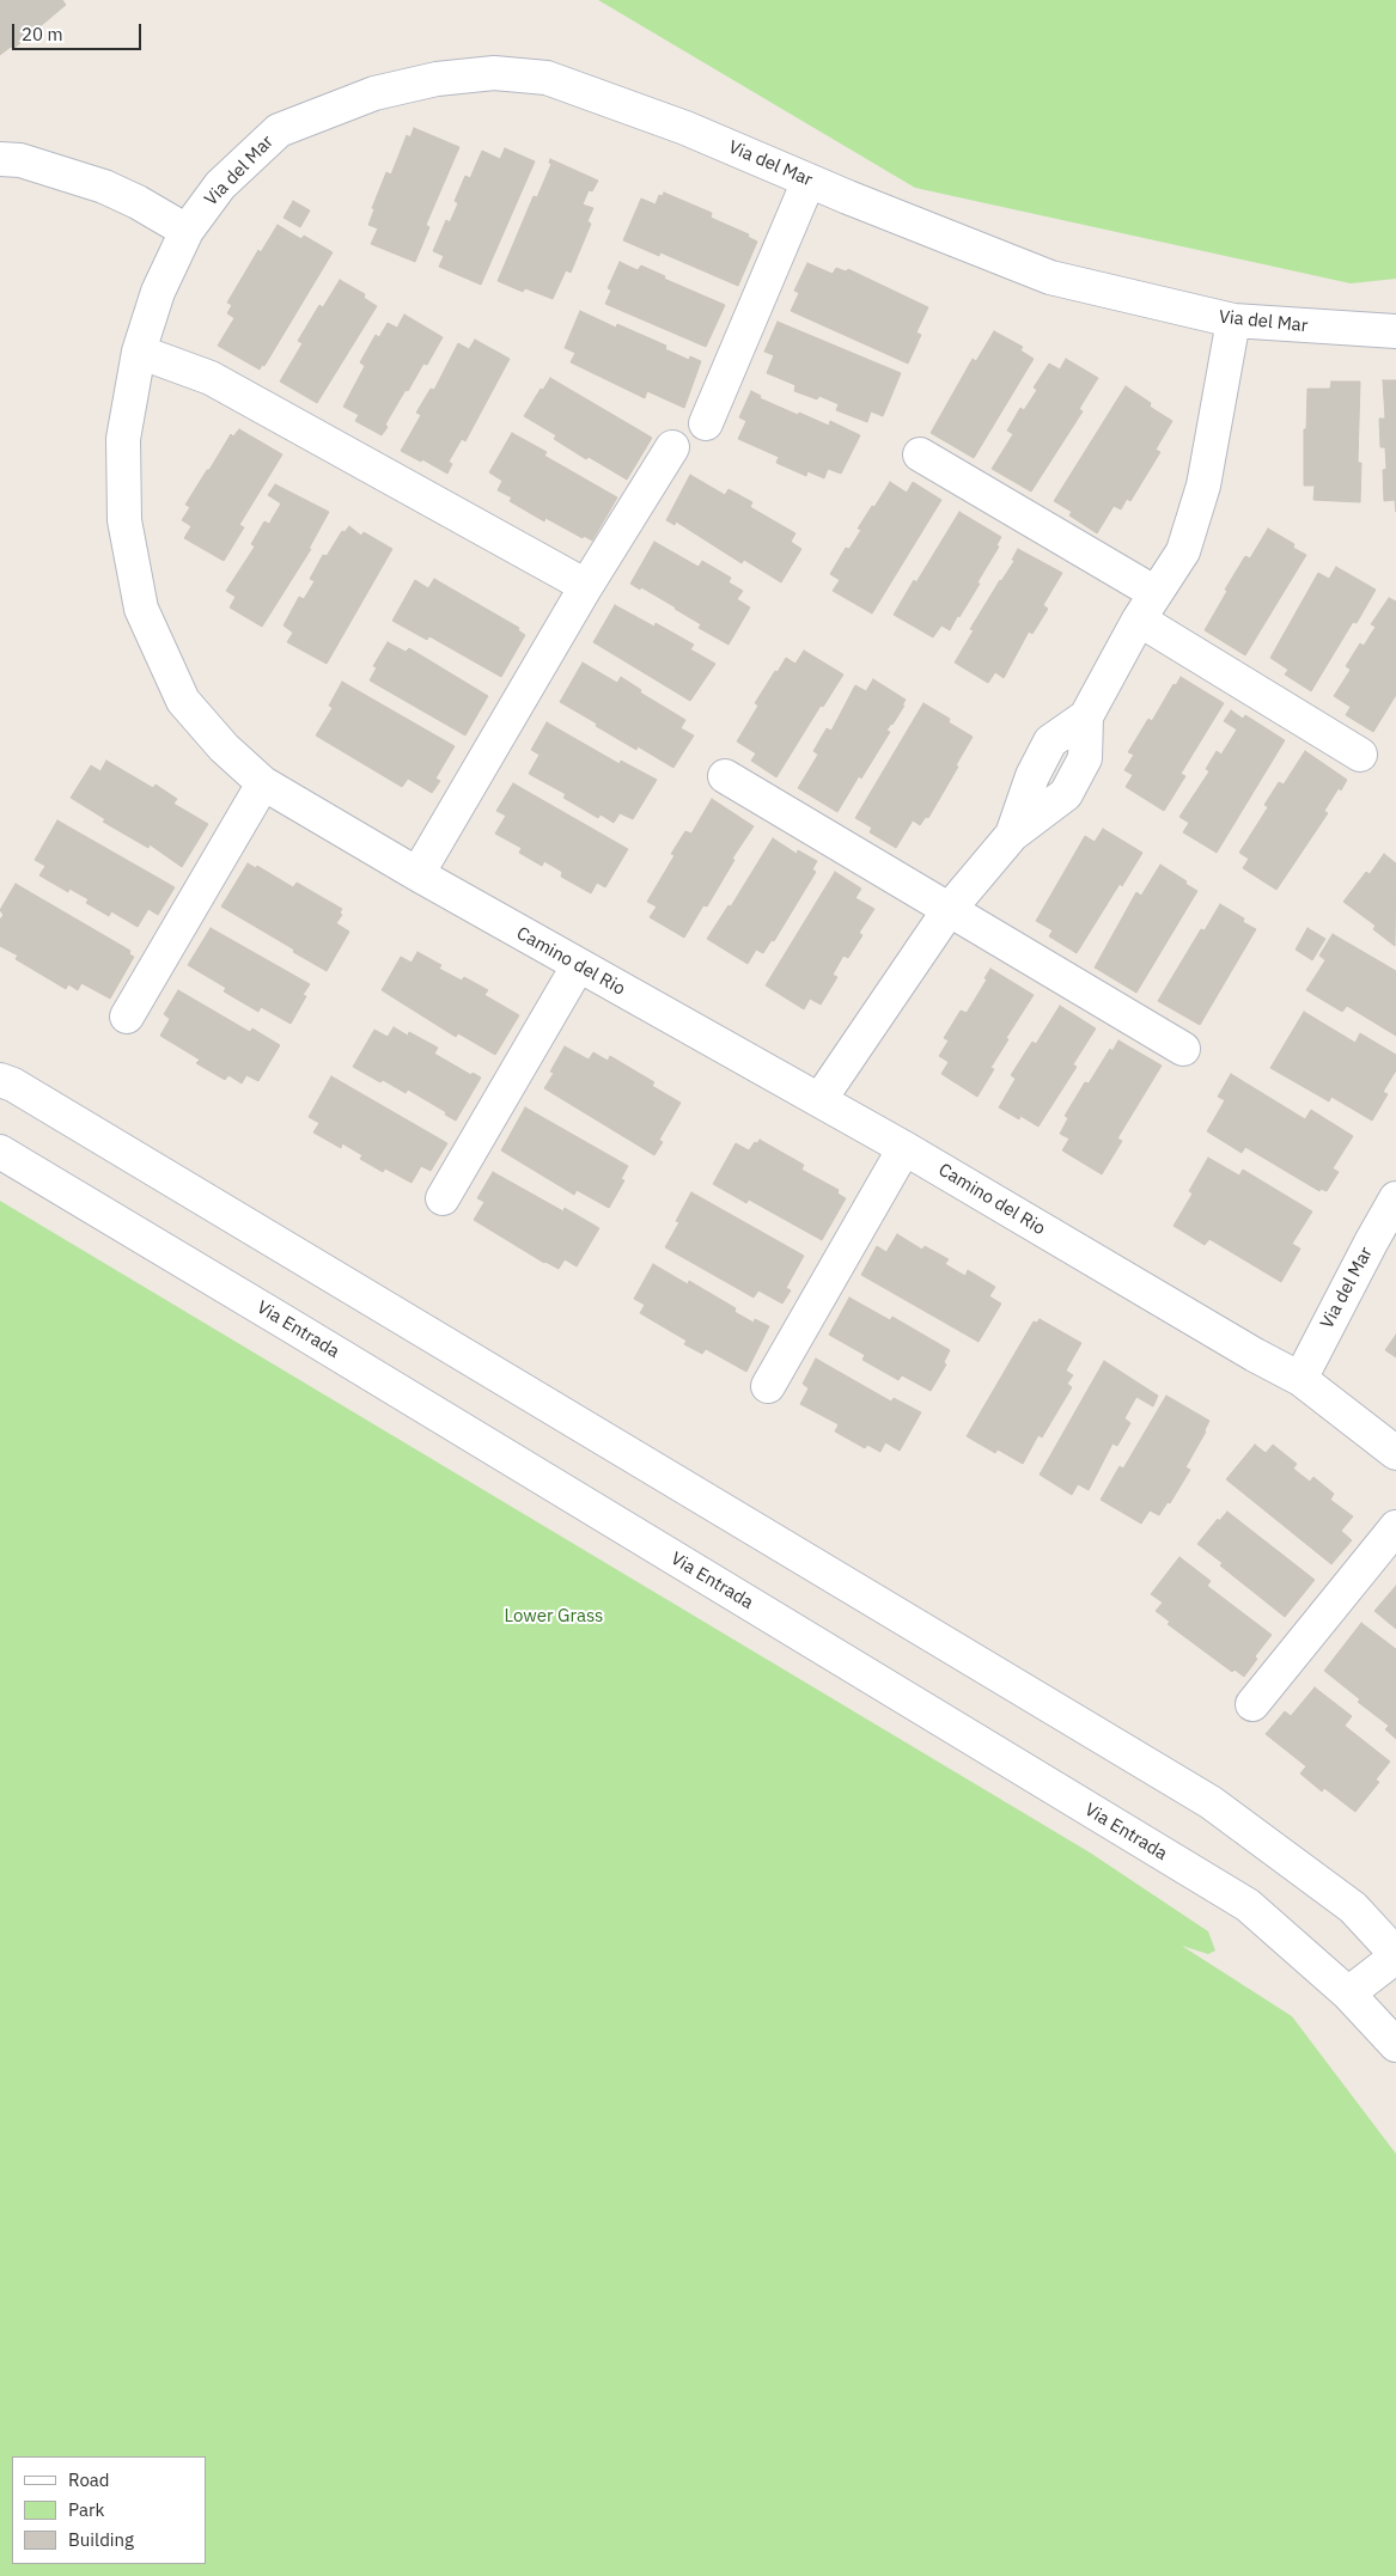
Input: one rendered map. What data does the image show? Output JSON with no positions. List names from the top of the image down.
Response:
{
  "streets": {
    "street": ["Via del Mar", "Camino del Rio", "Via Entrada"]
  },
  "crossings": [
    ["Via del Mar", "Camino del Rio"]
  ],
  "parks": ["Lower Grass"],
  "legend": ["Road", "Park", "Building"],
  "scale_bar": "20 m"
}
